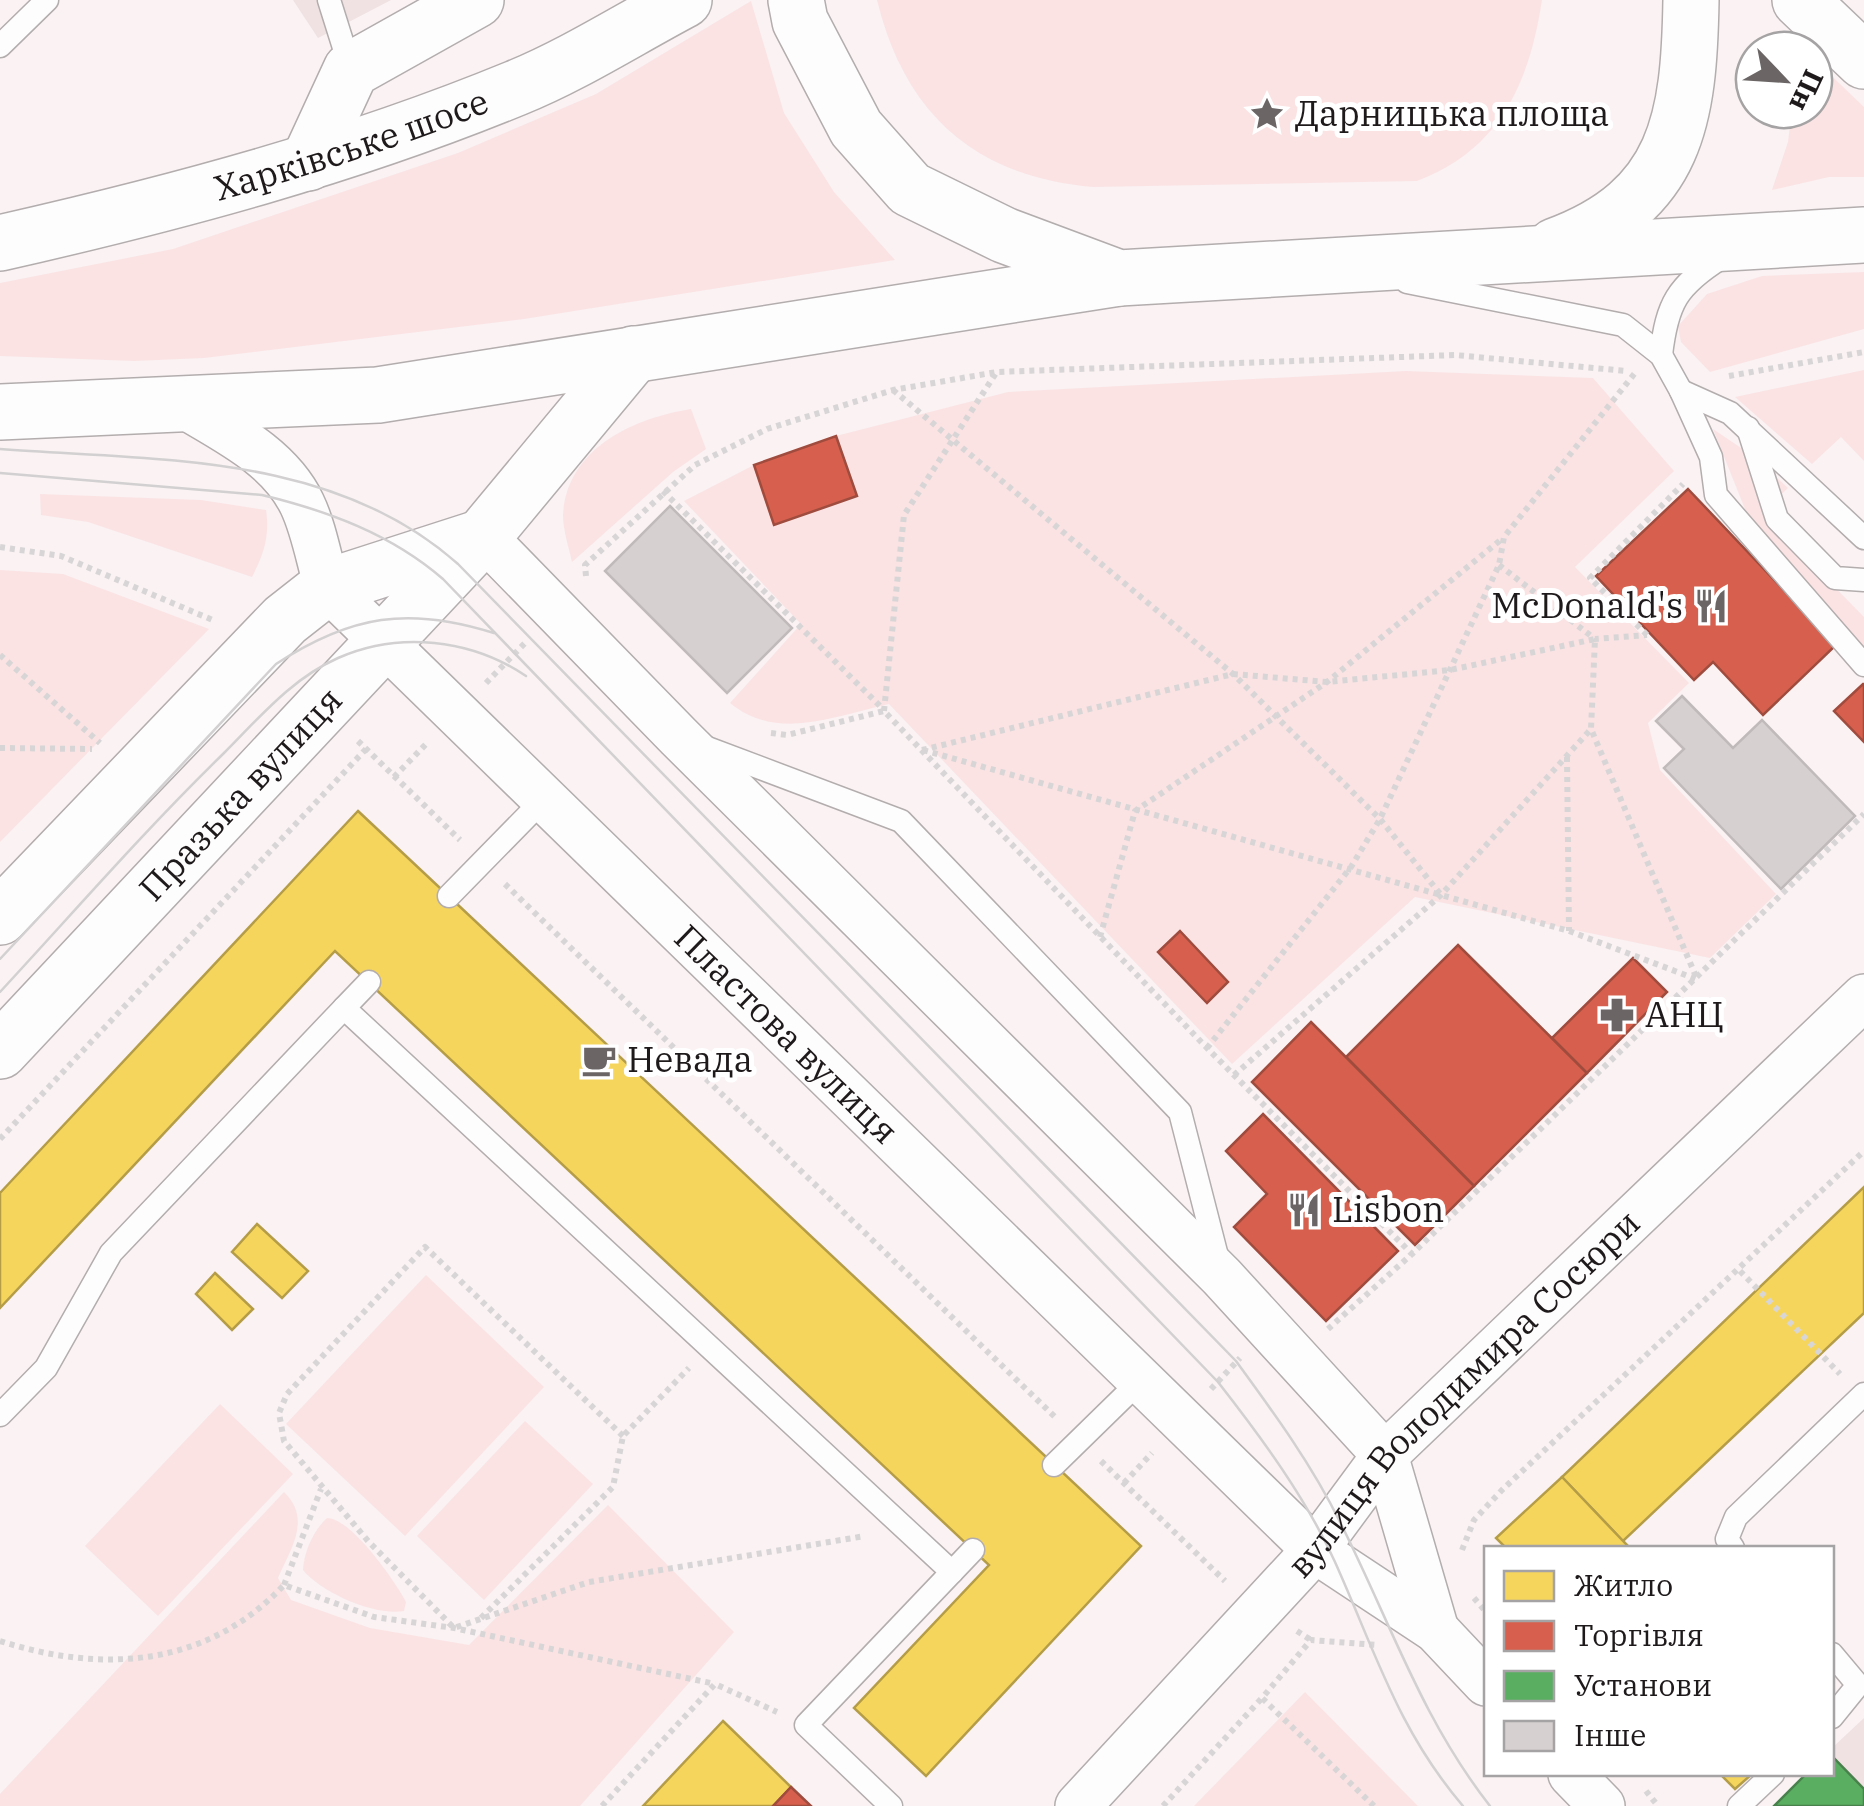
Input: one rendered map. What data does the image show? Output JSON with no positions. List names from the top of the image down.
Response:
{
  "streets": {
    "main road": ["Харківське шосе", "Празька вулиця"],
    "street": ["Пластова вулиця", "вулиця Володимира Сосюри"]
  },
  "crossings": [
    ["Празька вулиця", "Пластова вулиця"],
    ["Пластова вулиця", "вулиця Володимира Сосюри"]
  ],
  "places": {
    "place": ["Дарницька площа"],
    "restaurant": ["McDonald's", "Lisbon"],
    "pharmacy": ["АНЦ"],
    "cafe": ["Невада"]
  },
  "legend": [
    "Житло",
    "Торгівля",
    "Установи",
    "Інше"
  ],
  "north": "bottom right"
}
